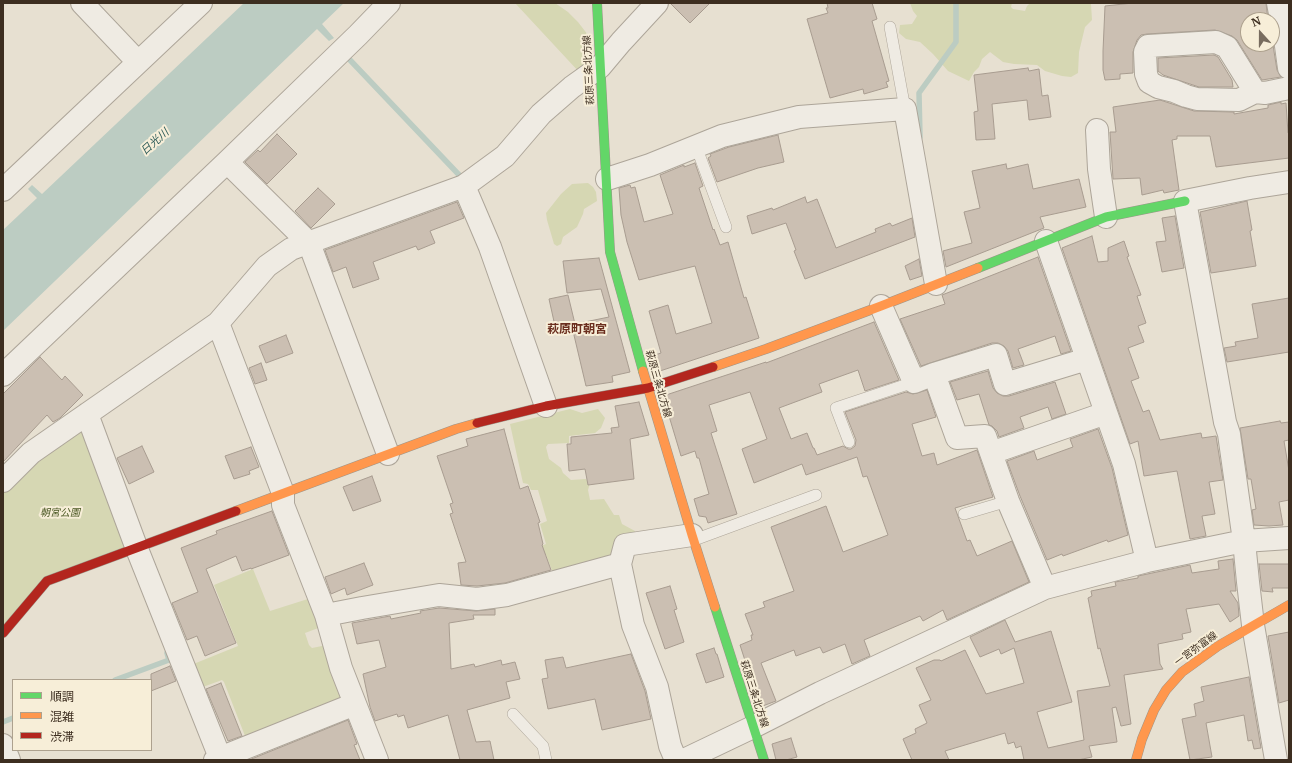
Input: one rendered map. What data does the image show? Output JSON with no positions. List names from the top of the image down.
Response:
{
  "streets": {
    "street": ["萩原三条北方線", "一宮弥富線"]
  },
  "districts": ["萩原町朝宮"],
  "water": ["日光川"],
  "parks": ["朝宮公園"],
  "legend": ["順調", "混雑", "渋滞"],
  "north": "top"
}
